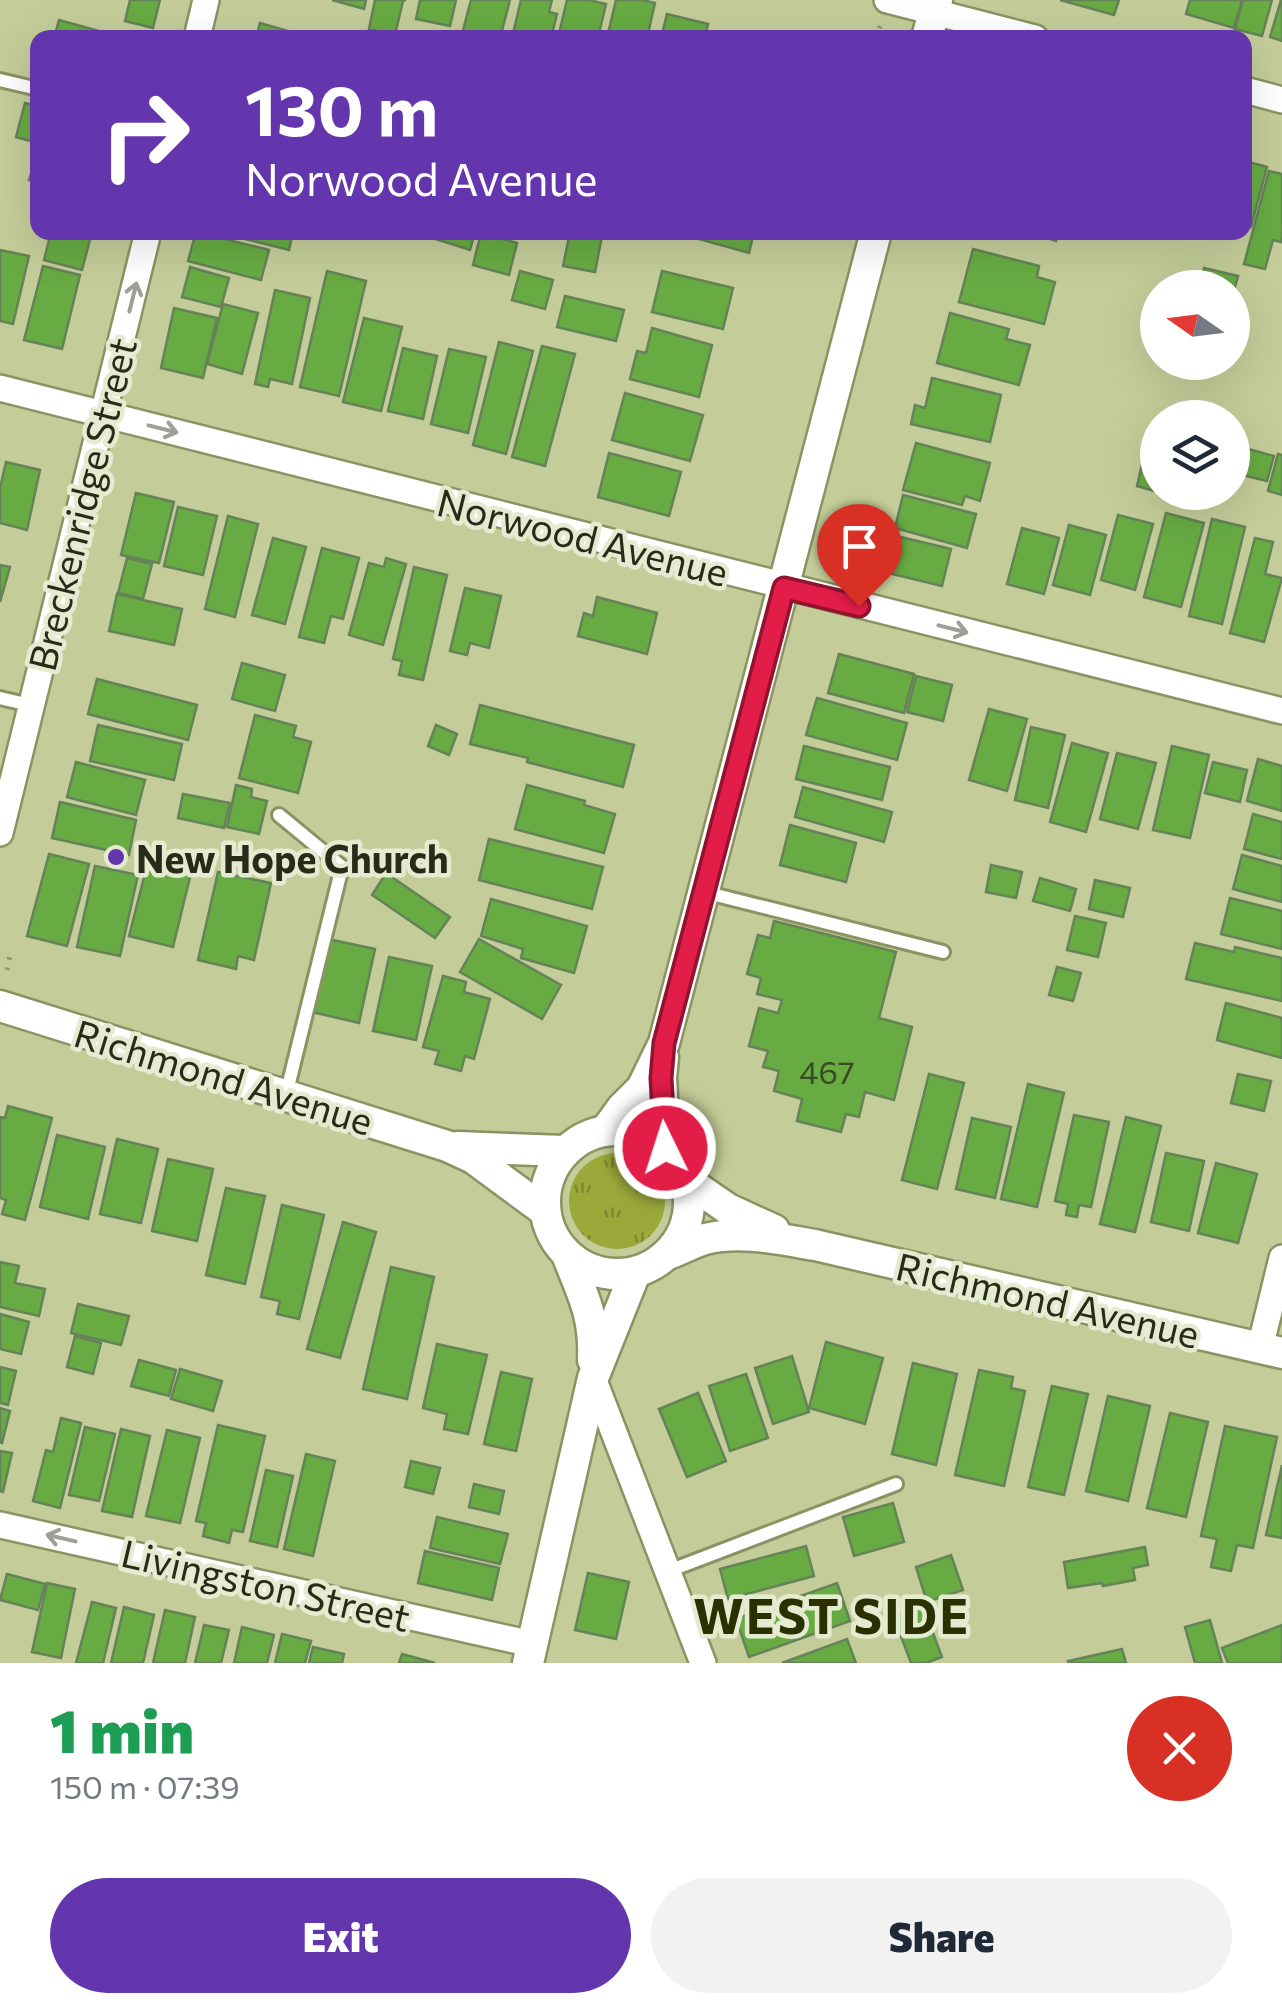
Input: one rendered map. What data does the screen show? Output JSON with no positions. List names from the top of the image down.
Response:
{
  "streets": {
    "street": [
      "Breckenridge Street",
      "Norwood Avenue",
      "Richmond Avenue",
      "Livingston Street"
    ]
  },
  "crossings": [
    ["Breckenridge Street", "Norwood Avenue"]
  ],
  "one_way": ["Norwood Avenue", "Livingston Street"],
  "districts": ["WEST SIDE"],
  "places": ["New Hope Church"],
  "house_numbers": ["467"],
  "north": "left",
  "page": {
    "turn": ["130 m", "Norwood Avenue"],
    "heading": ["1 min", "150 m · 07:39"],
    "buttons": ["Exit", "Share"]
  }
}
